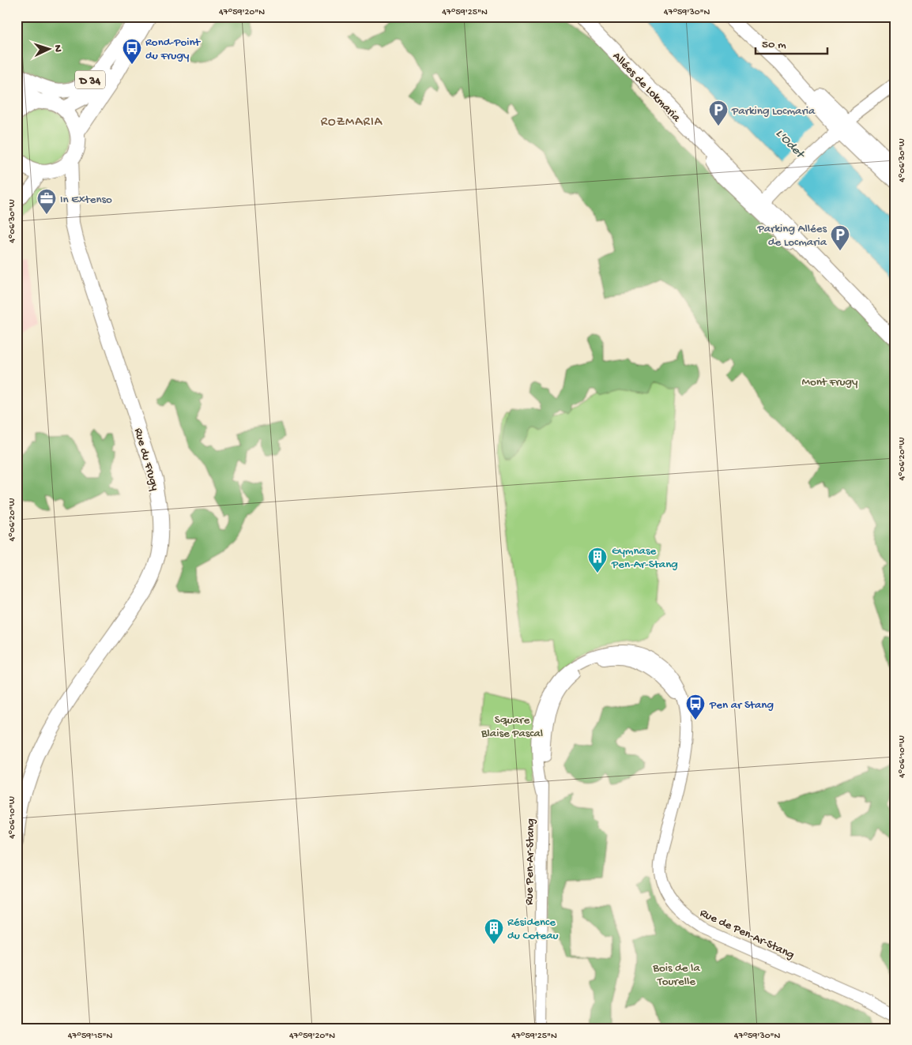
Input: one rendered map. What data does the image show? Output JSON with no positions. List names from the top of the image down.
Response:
{
  "streets": {
    "main road": ["D 34", "Allées de Lokmaria", "Rue du Frugy"],
    "street": ["Rue Pen-Ar-Stang", "Rue de Pen-Ar-Stang"]
  },
  "crossings": [
    ["Rue Pen-Ar-Stang", "Rue de Pen-Ar-Stang"]
  ],
  "districts": ["ROZMARIA"],
  "water": ["L'Odet"],
  "parks": ["Mont Frugy", "Square Blaise Pascal", "Bois de la Tourelle"],
  "places": {
    "bus stop": ["Rond-Point du Frugy", "Pen ar Stang"],
    "parking": ["Parking Locmaria", "Parking Allées de Locmaria"],
    "office": ["In Extenso"],
    "building": ["Gymnase Pen-Ar-Stang", "Résidence du Coteau"]
  },
  "scale_bar": "50 m",
  "north": "right",
  "coordinates": [
    "47°59'20\"N",
    "47°59'25\"N",
    "47°59'30\"N",
    "4°06'30\"W",
    "4°06'20\"W",
    "4°06'10\"W",
    "47°59'15\"N"
  ]
}
